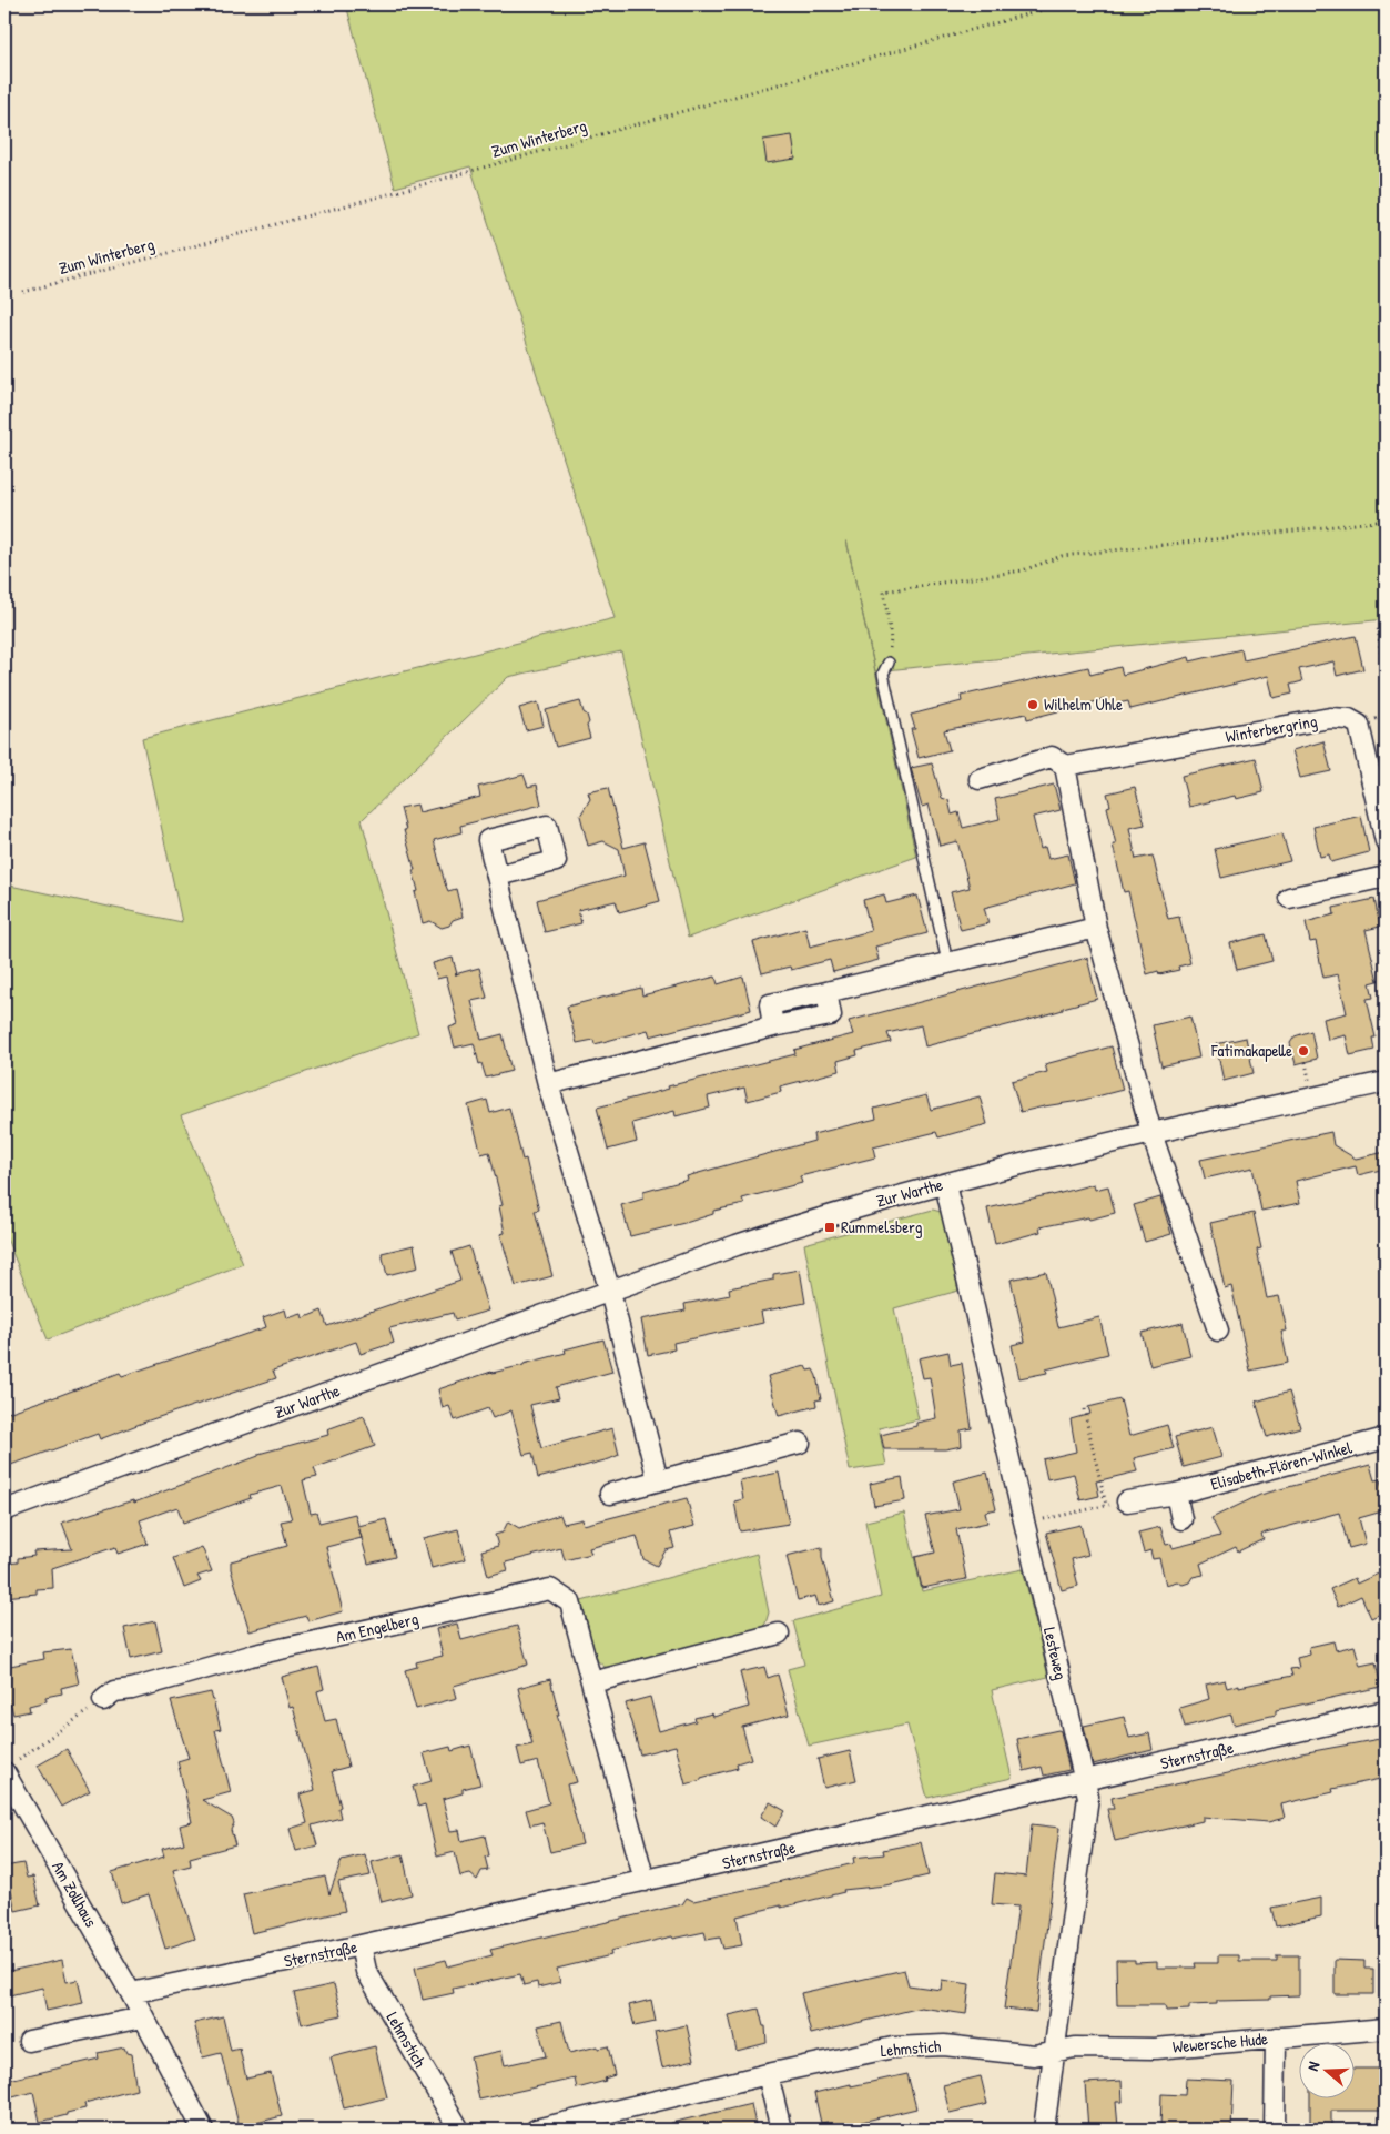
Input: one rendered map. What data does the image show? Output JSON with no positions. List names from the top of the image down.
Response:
{
  "streets": {
    "street": [
      "Winterbergring",
      "Zur Warthe",
      "Elisabeth-Flören-Winkel",
      "Am Engelberg",
      "Lesteweg",
      "Sternstraße",
      "Am Zollhaus",
      "Lehmstich",
      "Wewersche Hude"
    ],
    "path": ["Zum Winterberg"]
  },
  "crossings": [
    ["Zur Warthe", "Lesteweg"],
    ["Am Engelberg", "Sternstraße"],
    ["Lesteweg", "Sternstraße"],
    ["Lesteweg", "Lehmstich"],
    ["Lesteweg", "Wewersche Hude"],
    ["Sternstraße", "Am Zollhaus"],
    ["Sternstraße", "Lehmstich"],
    ["Lehmstich", "Wewersche Hude"]
  ],
  "places": {
    "other": ["Wilhelm Uhle", "Fatimakapelle"],
    "transit": ["Rummelsberg"]
  },
  "north": "left"
}
